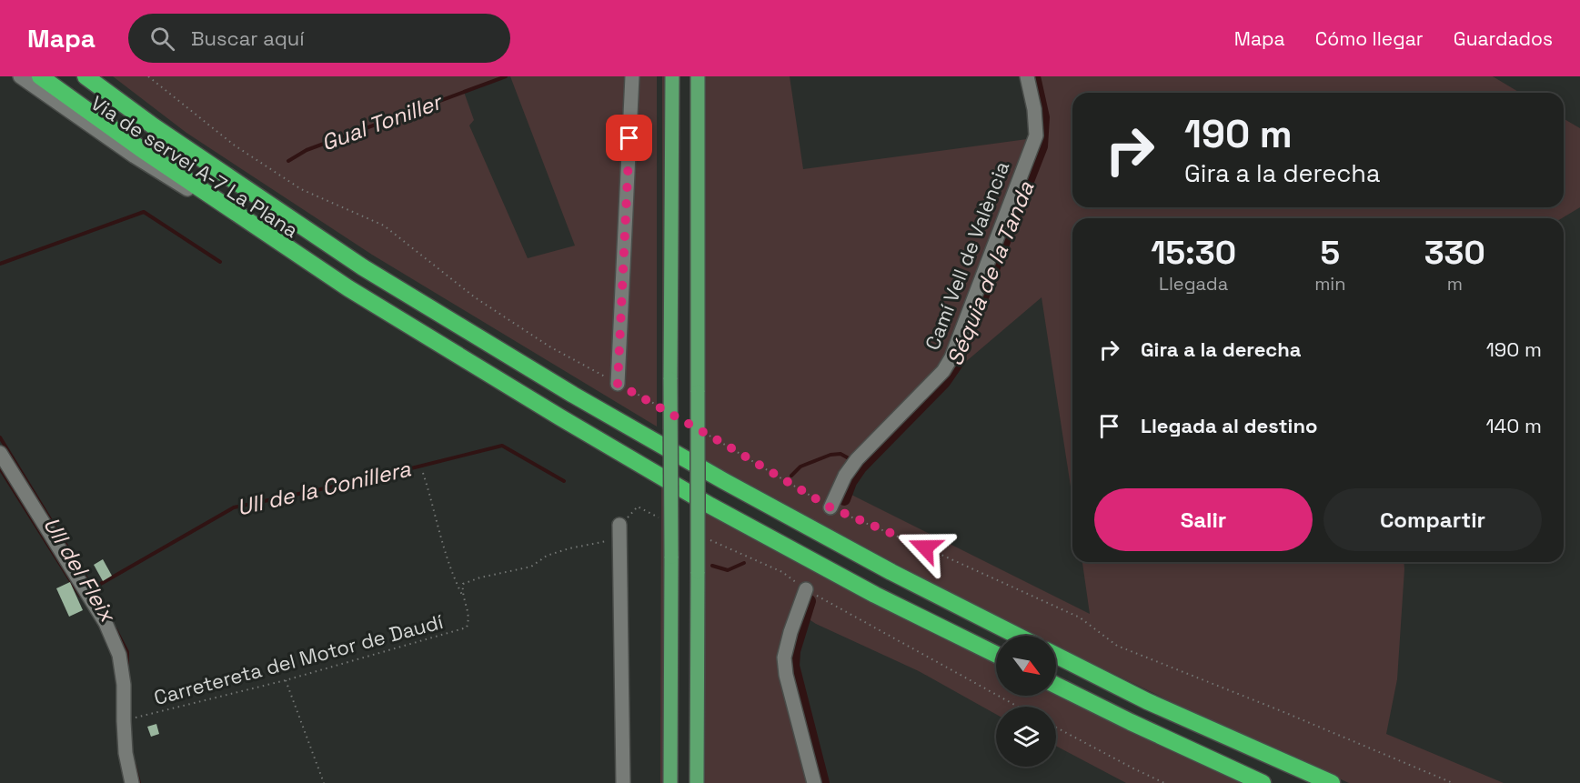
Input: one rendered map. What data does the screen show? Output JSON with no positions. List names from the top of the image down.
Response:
{
  "streets": {
    "street": ["Via de servei A-7 La Plana", "Camí Vell de València"],
    "path": ["Carretereta del Motor de Daudí"]
  },
  "water": [
    "Gual Toniller",
    "Séquia de la Tanda",
    "Ull de la Conillera",
    "Ull del Fleix"
  ],
  "north": "bottom right",
  "page": {
    "header": "Mapa",
    "search": "Buscar aquí",
    "nav": ["Mapa", "Cómo llegar", "Guardados"],
    "turn": ["190 m", "Gira a la derecha"],
    "eta": [
      "15:30",
      "Llegada",
      "5",
      "min",
      "330",
      "m"
    ],
    "list": [
      {
        "name": "Gira a la derecha",
        "value": "190 m"
      },
      {
        "name": "Llegada al destino",
        "value": "140 m"
      }
    ],
    "buttons": ["Salir", "Compartir"]
  }
}
